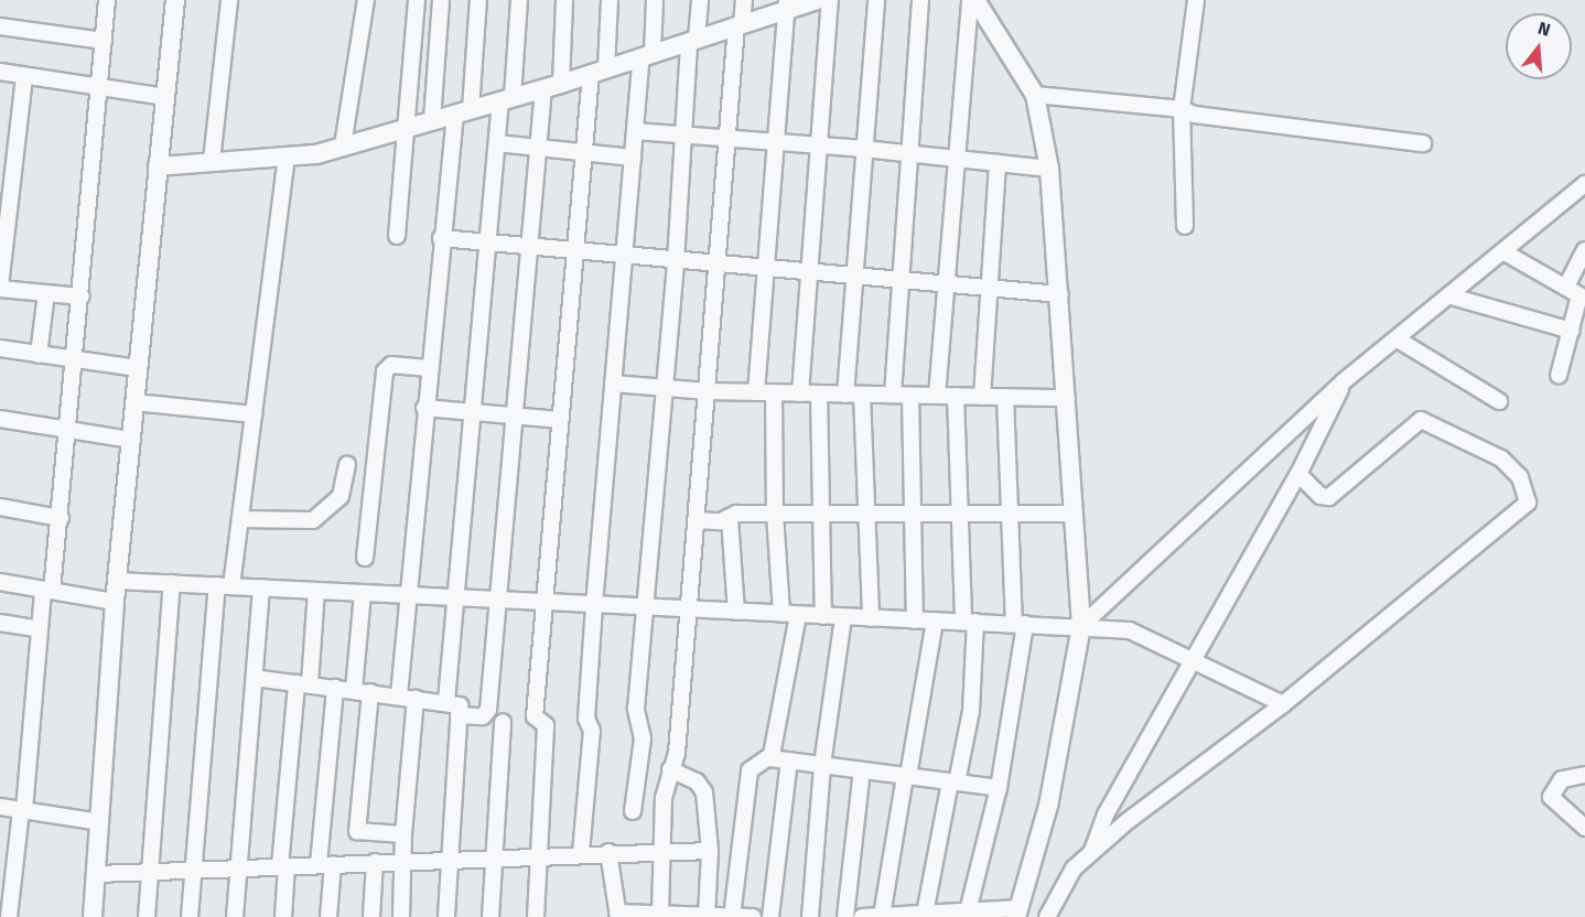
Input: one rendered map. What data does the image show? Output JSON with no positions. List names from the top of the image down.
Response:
{
  "north": "top"
}
